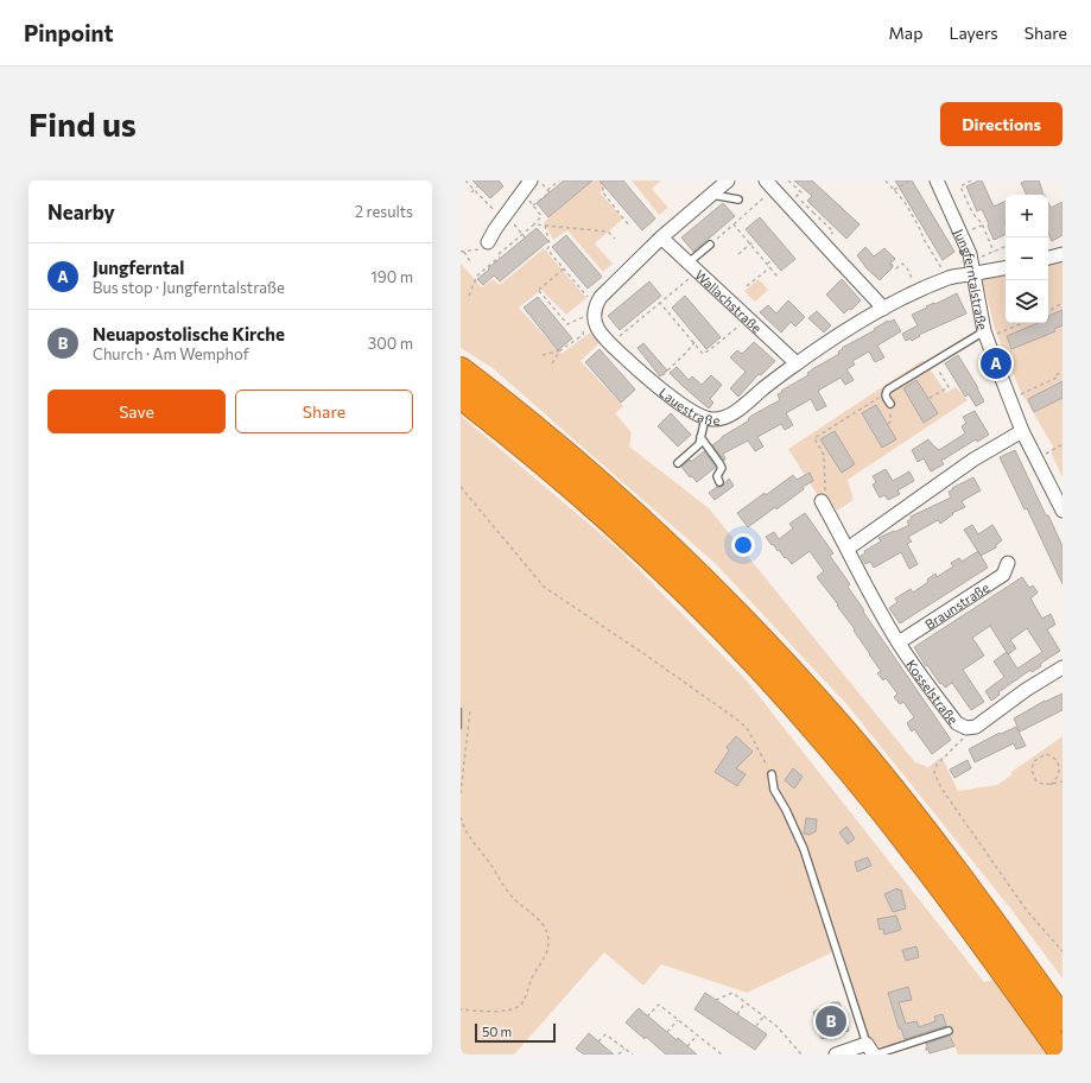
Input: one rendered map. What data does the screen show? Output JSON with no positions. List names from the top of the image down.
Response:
{
  "streets": {
    "street": [
      "Jungferntalstraße",
      "Wallachstraße",
      "Lauestraße",
      "Braunstraße",
      "Kosselstraße"
    ]
  },
  "crossings": [
    ["Jungferntalstraße", "Lauestraße"],
    ["Wallachstraße", "Lauestraße"],
    ["Braunstraße", "Kosselstraße"]
  ],
  "scale_bar": "50 m",
  "page": {
    "header": "Pinpoint",
    "nav": ["Map", "Layers", "Share"],
    "buttons": [
      "Directions",
      ["Save", "Share"]
    ],
    "title": "Find us",
    "heading": ["Nearby", "2 results"],
    "map_buttons": ["+", "−"],
    "list": [
      {
        "mark": "A",
        "name": "Jungferntal",
        "note": "Bus stop · Jungferntalstraße",
        "value": "190 m"
      },
      {
        "mark": "B",
        "name": "Neuapostolische Kirche",
        "note": "Church · Am Wemphof",
        "value": "300 m"
      }
    ],
    "pins": ["A", "B"],
    "scale": "50 m"
  }
}
